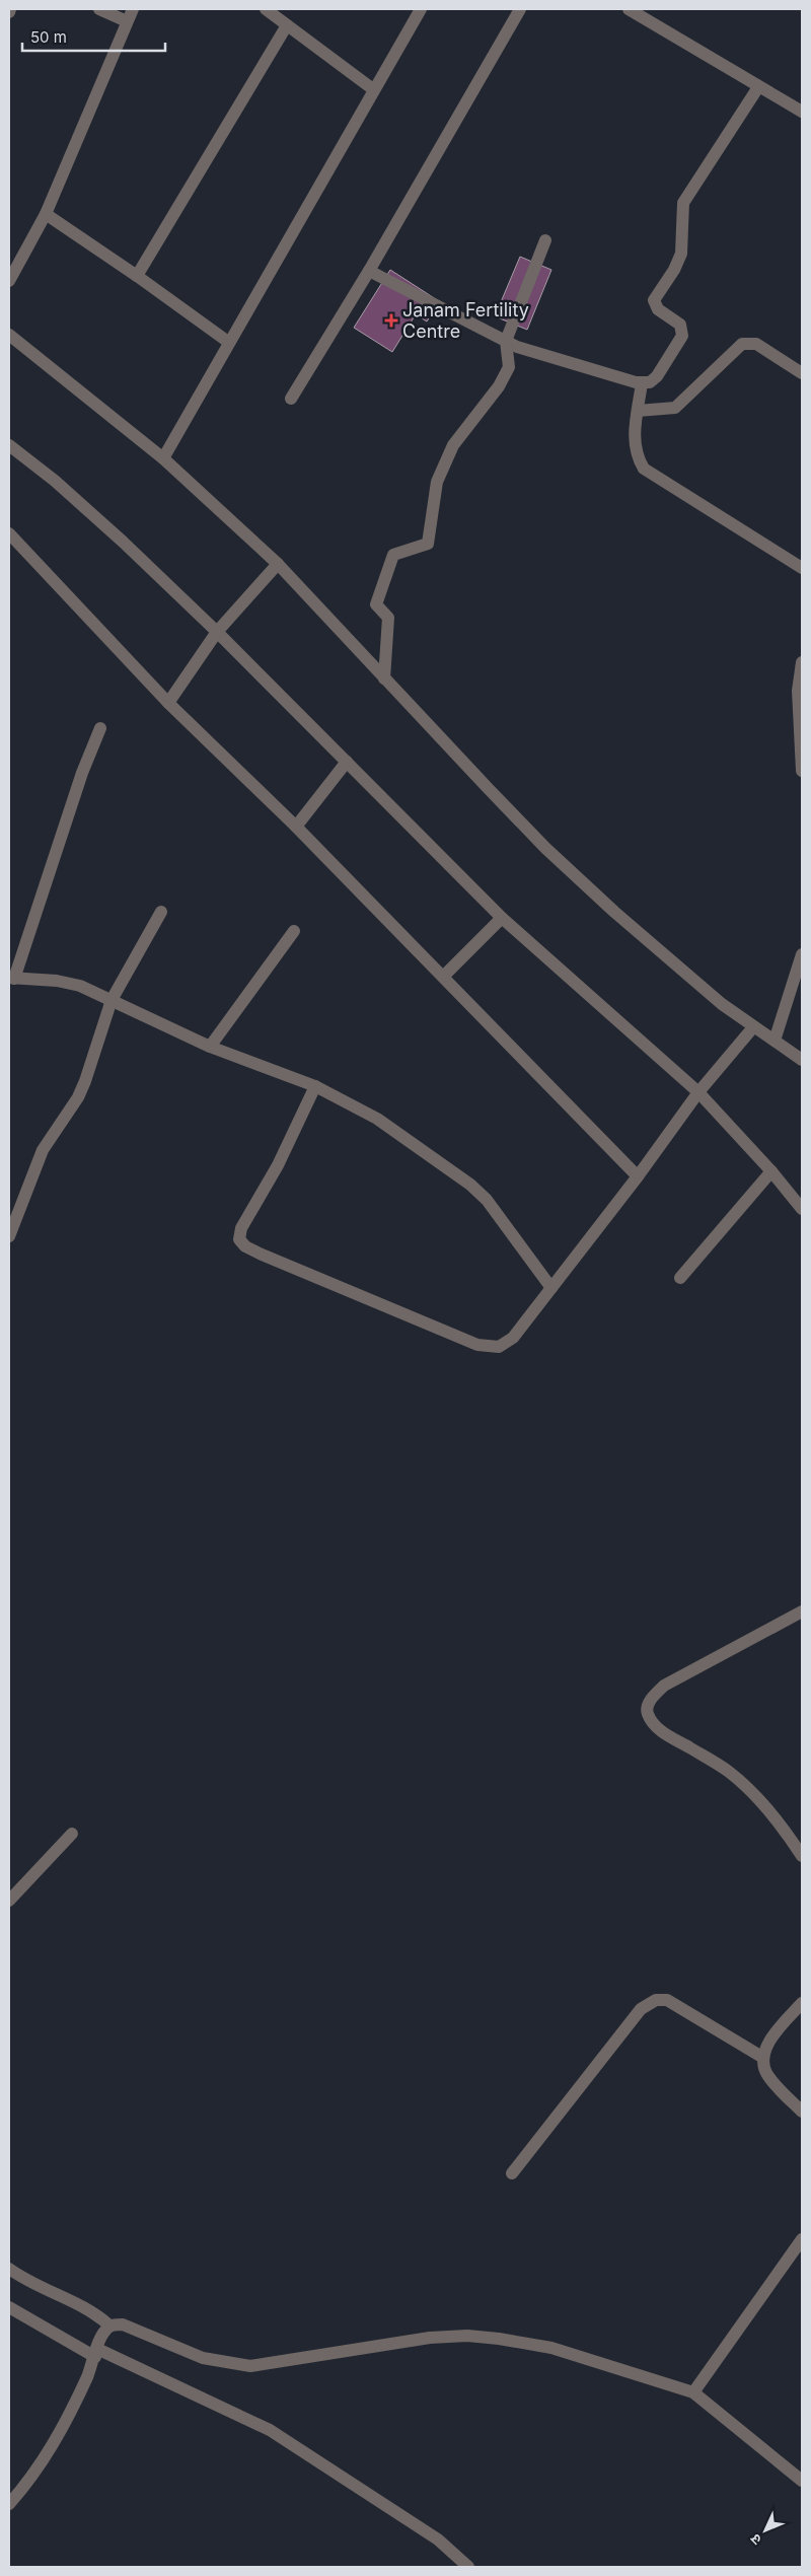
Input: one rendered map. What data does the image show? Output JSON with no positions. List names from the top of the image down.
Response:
{
  "places": {
    "health": ["Janam Fertility Centre"]
  },
  "scale_bar": "50 m",
  "north": "bottom left"
}
